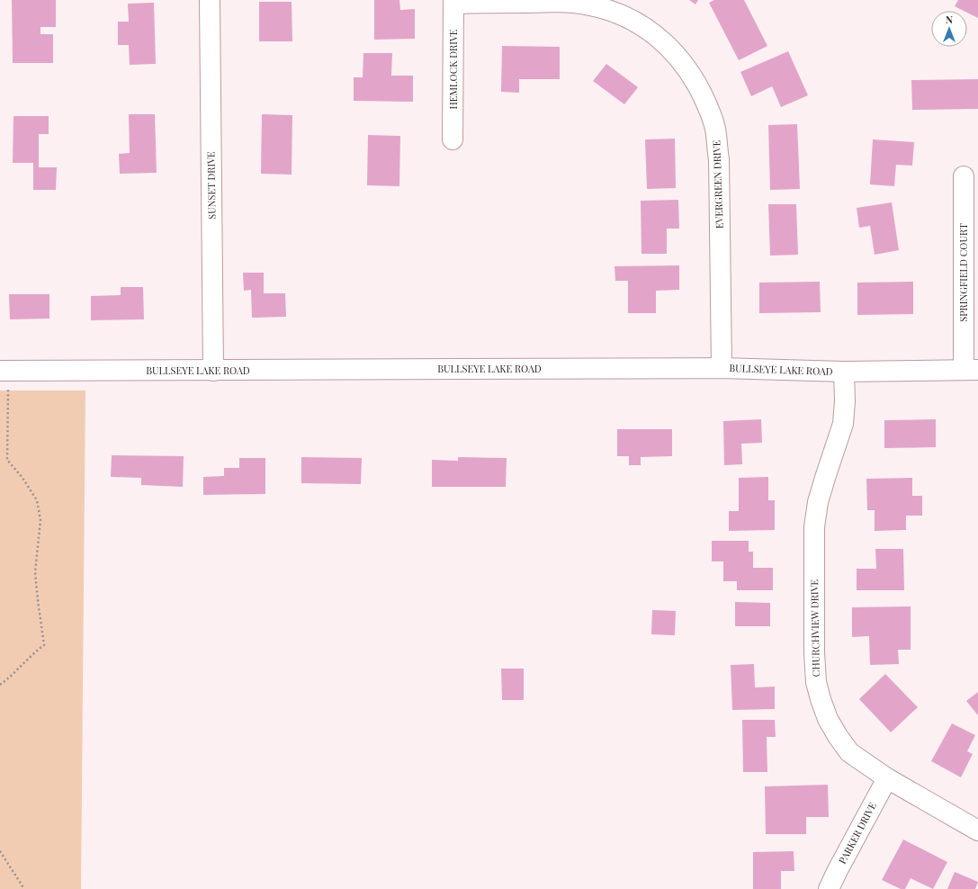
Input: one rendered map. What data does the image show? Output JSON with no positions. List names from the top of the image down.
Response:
{
  "streets": {
    "street": [
      "HEMLOCK DRIVE",
      "EVERGREEN DRIVE",
      "SUNSET DRIVE",
      "SPRINGFIELD COURT",
      "BULLSEYE LAKE ROAD",
      "CHURCHVIEW DRIVE",
      "PARKER DRIVE"
    ]
  },
  "crossings": [
    ["HEMLOCK DRIVE", "EVERGREEN DRIVE"],
    ["EVERGREEN DRIVE", "BULLSEYE LAKE ROAD"],
    ["SUNSET DRIVE", "BULLSEYE LAKE ROAD"],
    ["SPRINGFIELD COURT", "BULLSEYE LAKE ROAD"],
    ["BULLSEYE LAKE ROAD", "CHURCHVIEW DRIVE"],
    ["CHURCHVIEW DRIVE", "PARKER DRIVE"]
  ],
  "north": "top"
}
